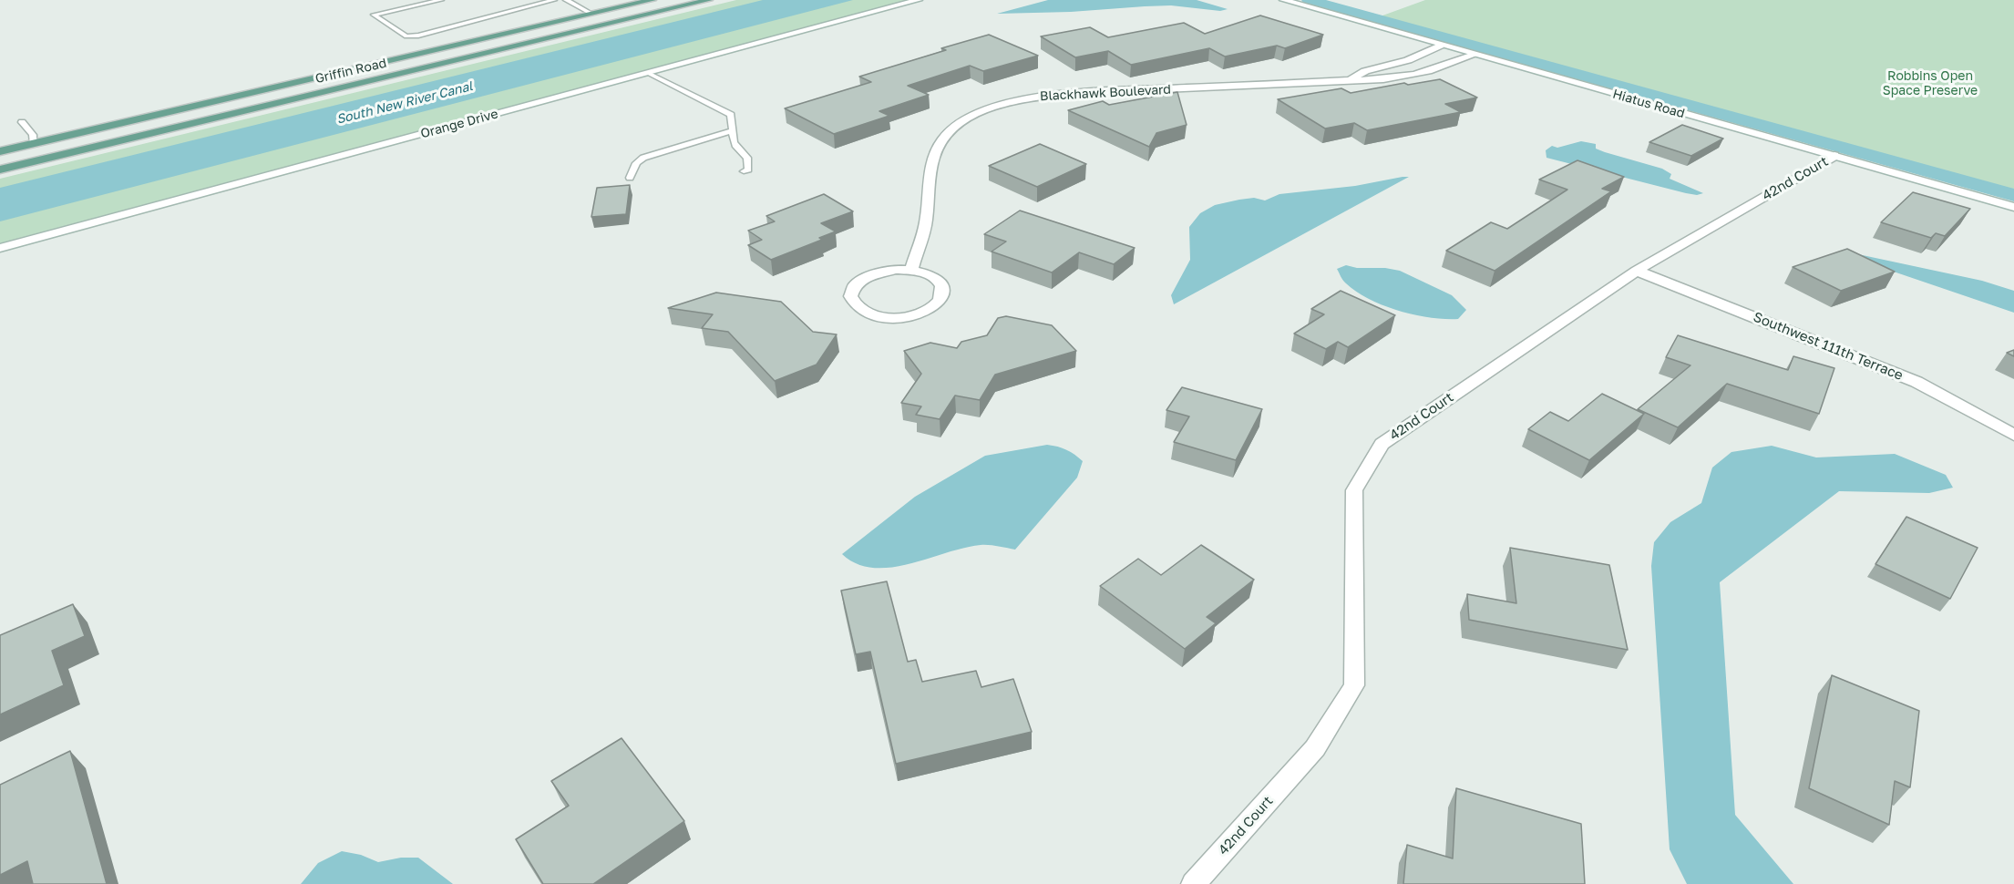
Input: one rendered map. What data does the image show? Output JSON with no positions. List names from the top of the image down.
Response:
{
  "streets": {
    "main road": ["Griffin Road"],
    "street": [
      "Blackhawk Boulevard",
      "Hiatus Road",
      "Orange Drive",
      "42nd Court",
      "Southwest 111th Terrace"
    ]
  },
  "crossings": [
    ["Blackhawk Boulevard", "Hiatus Road"],
    ["Hiatus Road", "42nd Court"],
    ["42nd Court", "Southwest 111th Terrace"]
  ],
  "water": ["South New River Canal"],
  "parks": ["Robbins Open Space Preserve"]
}
